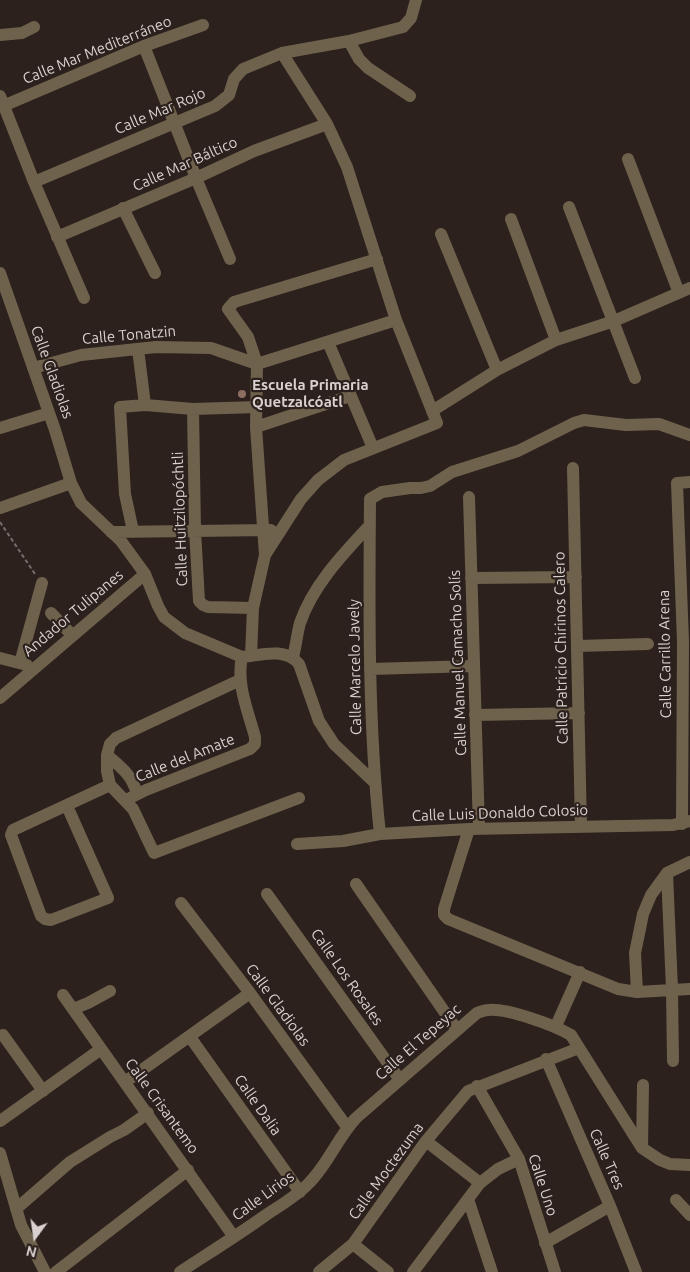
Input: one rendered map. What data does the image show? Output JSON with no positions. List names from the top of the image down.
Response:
{
  "streets": {
    "street": [
      "Calle Mar Mediterráneo",
      "Calle Mar Rojo",
      "Calle Mar Báltico",
      "Calle Tonatzin",
      "Calle Gladiolas",
      "Calle Huitzilopóchtli",
      "Andador Tulipanes",
      "Calle Patricio Chirinos Calero",
      "Calle Carrillo Arena",
      "Calle Manuel Camacho Solís",
      "Calle Marcelo Javely",
      "Calle del Amate",
      "Calle Luis Donaldo Colosio",
      "Calle Los Rosales",
      "Calle El Tepeyac",
      "Calle Dalia",
      "Calle Crisantemo",
      "Calle Tres",
      "Calle Moctezuma",
      "Calle Uno",
      "Calle Lirios"
    ]
  },
  "crossings": [
    ["Calle Tonatzin", "Calle Gladiolas"],
    ["Calle Gladiolas", "Andador Tulipanes"],
    ["Calle Gladiolas", "Calle del Amate"],
    ["Calle Gladiolas", "Calle El Tepeyac"],
    ["Calle Gladiolas", "Calle Lirios"],
    ["Calle Huitzilopóchtli", "Calle del Amate"],
    ["Calle Patricio Chirinos Calero", "Calle Luis Donaldo Colosio"],
    ["Calle Carrillo Arena", "Calle Luis Donaldo Colosio"],
    ["Calle Manuel Camacho Solís", "Calle Luis Donaldo Colosio"],
    ["Calle Marcelo Javely", "Calle Luis Donaldo Colosio"],
    ["Calle Los Rosales", "Calle El Tepeyac"],
    ["Calle El Tepeyac", "Calle Lirios"],
    ["Calle Dalia", "Calle Lirios"],
    ["Calle Crisantemo", "Calle Lirios"],
    ["Calle Moctezuma", "Calle Uno"]
  ],
  "places": ["Escuela Primaria Quetzalcóatl"],
  "north": "bottom"
}
